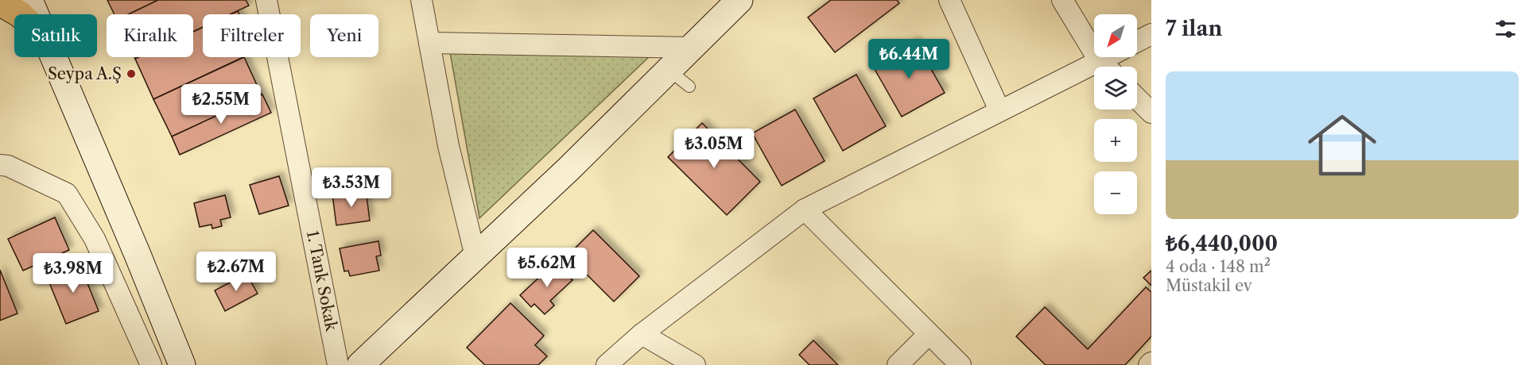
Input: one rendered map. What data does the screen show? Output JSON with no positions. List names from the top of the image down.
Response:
{
  "streets": {
    "street": ["1. Tank Sokak"]
  },
  "places": ["Seypa A.Ş"],
  "north": "bottom left",
  "page": {
    "heading": "7 ilan",
    "map_buttons": ["+", "−"],
    "chip": [
      "Satılık",
      "Kiralık",
      "Filtreler",
      "Yeni"
    ],
    "price": [
      "₺6.44M",
      "₺2.55M",
      "₺3.05M",
      "₺3.53M",
      "₺5.62M",
      "₺2.67M",
      "₺3.98M"
    ],
    "list": [
      {
        "name": "₺6,440,000",
        "note": "4 oda · 148 m² · Müstakil ev"
      }
    ]
  }
}
